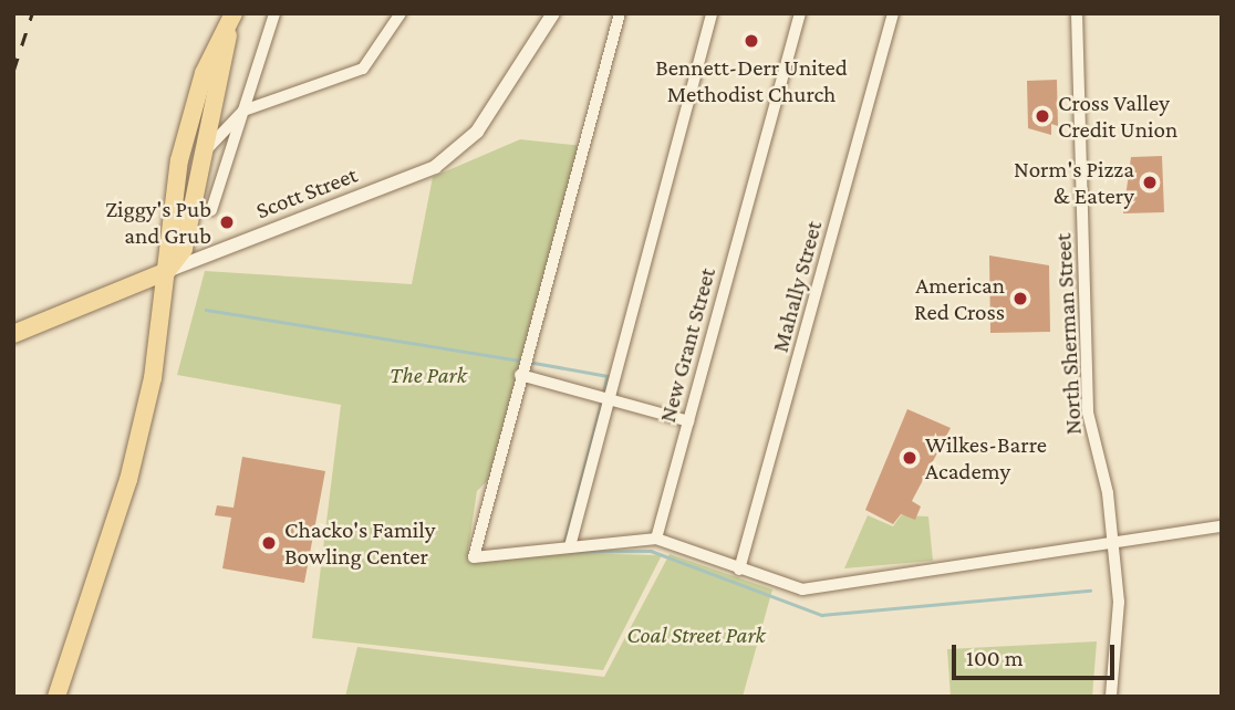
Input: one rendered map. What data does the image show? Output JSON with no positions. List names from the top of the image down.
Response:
{
  "streets": {
    "main road": ["Scott Street"],
    "street": ["Mahally Street", "North Sherman Street", "New Grant Street"]
  },
  "parks": ["The Park", "Coal Street Park"],
  "places": [
    "Bennett-Derr United Methodist Church",
    "Cross Valley Credit Union",
    "Norm's Pizza & Eatery",
    "Ziggy's Pub and Grub",
    "American Red Cross",
    "Wilkes-Barre Academy",
    "Chacko's Family Bowling Center"
  ],
  "scale_bar": "100 m"
}
